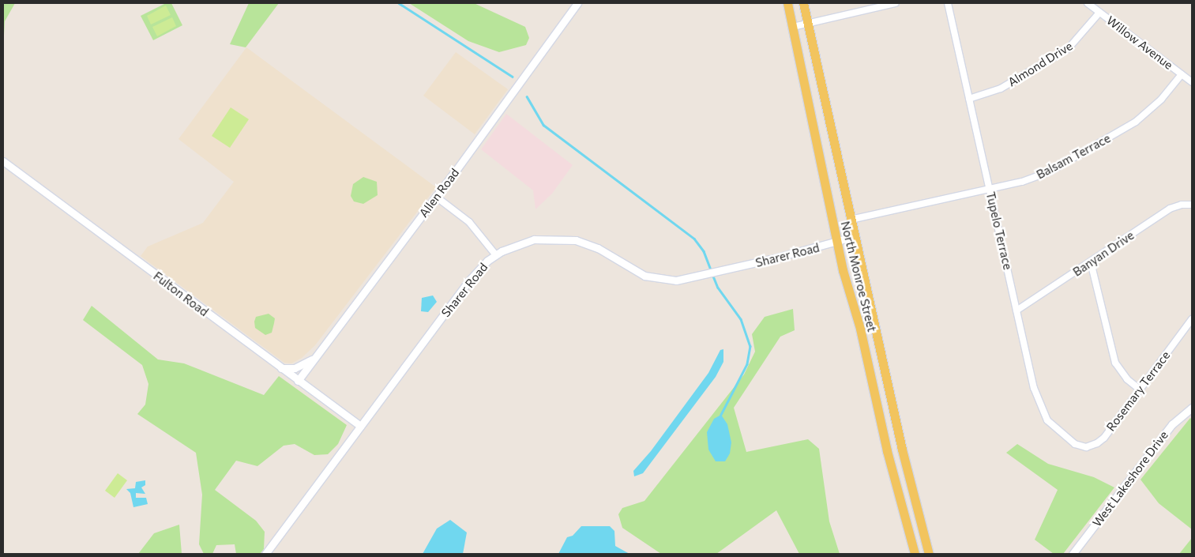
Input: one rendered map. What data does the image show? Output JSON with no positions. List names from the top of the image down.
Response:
{
  "streets": {
    "main road": ["North Monroe Street"],
    "street": [
      "Willow Avenue",
      "Almond Drive",
      "Balsam Terrace",
      "Allen Road",
      "Tupelo Terrace",
      "Banyan Drive",
      "Sharer Road",
      "Fulton Road",
      "Rosemary Terrace",
      "West Lakeshore Drive"
    ]
  },
  "crossings": [
    ["Willow Avenue", "Almond Drive"],
    ["Willow Avenue", "Balsam Terrace"],
    ["Almond Drive", "Tupelo Terrace"],
    ["Balsam Terrace", "Tupelo Terrace"],
    ["Balsam Terrace", "North Monroe Street"],
    ["Allen Road", "Fulton Road"],
    ["Tupelo Terrace", "Banyan Drive"],
    ["Tupelo Terrace", "Rosemary Terrace"],
    ["Sharer Road", "North Monroe Street"],
    ["Sharer Road", "Fulton Road"]
  ]
}
